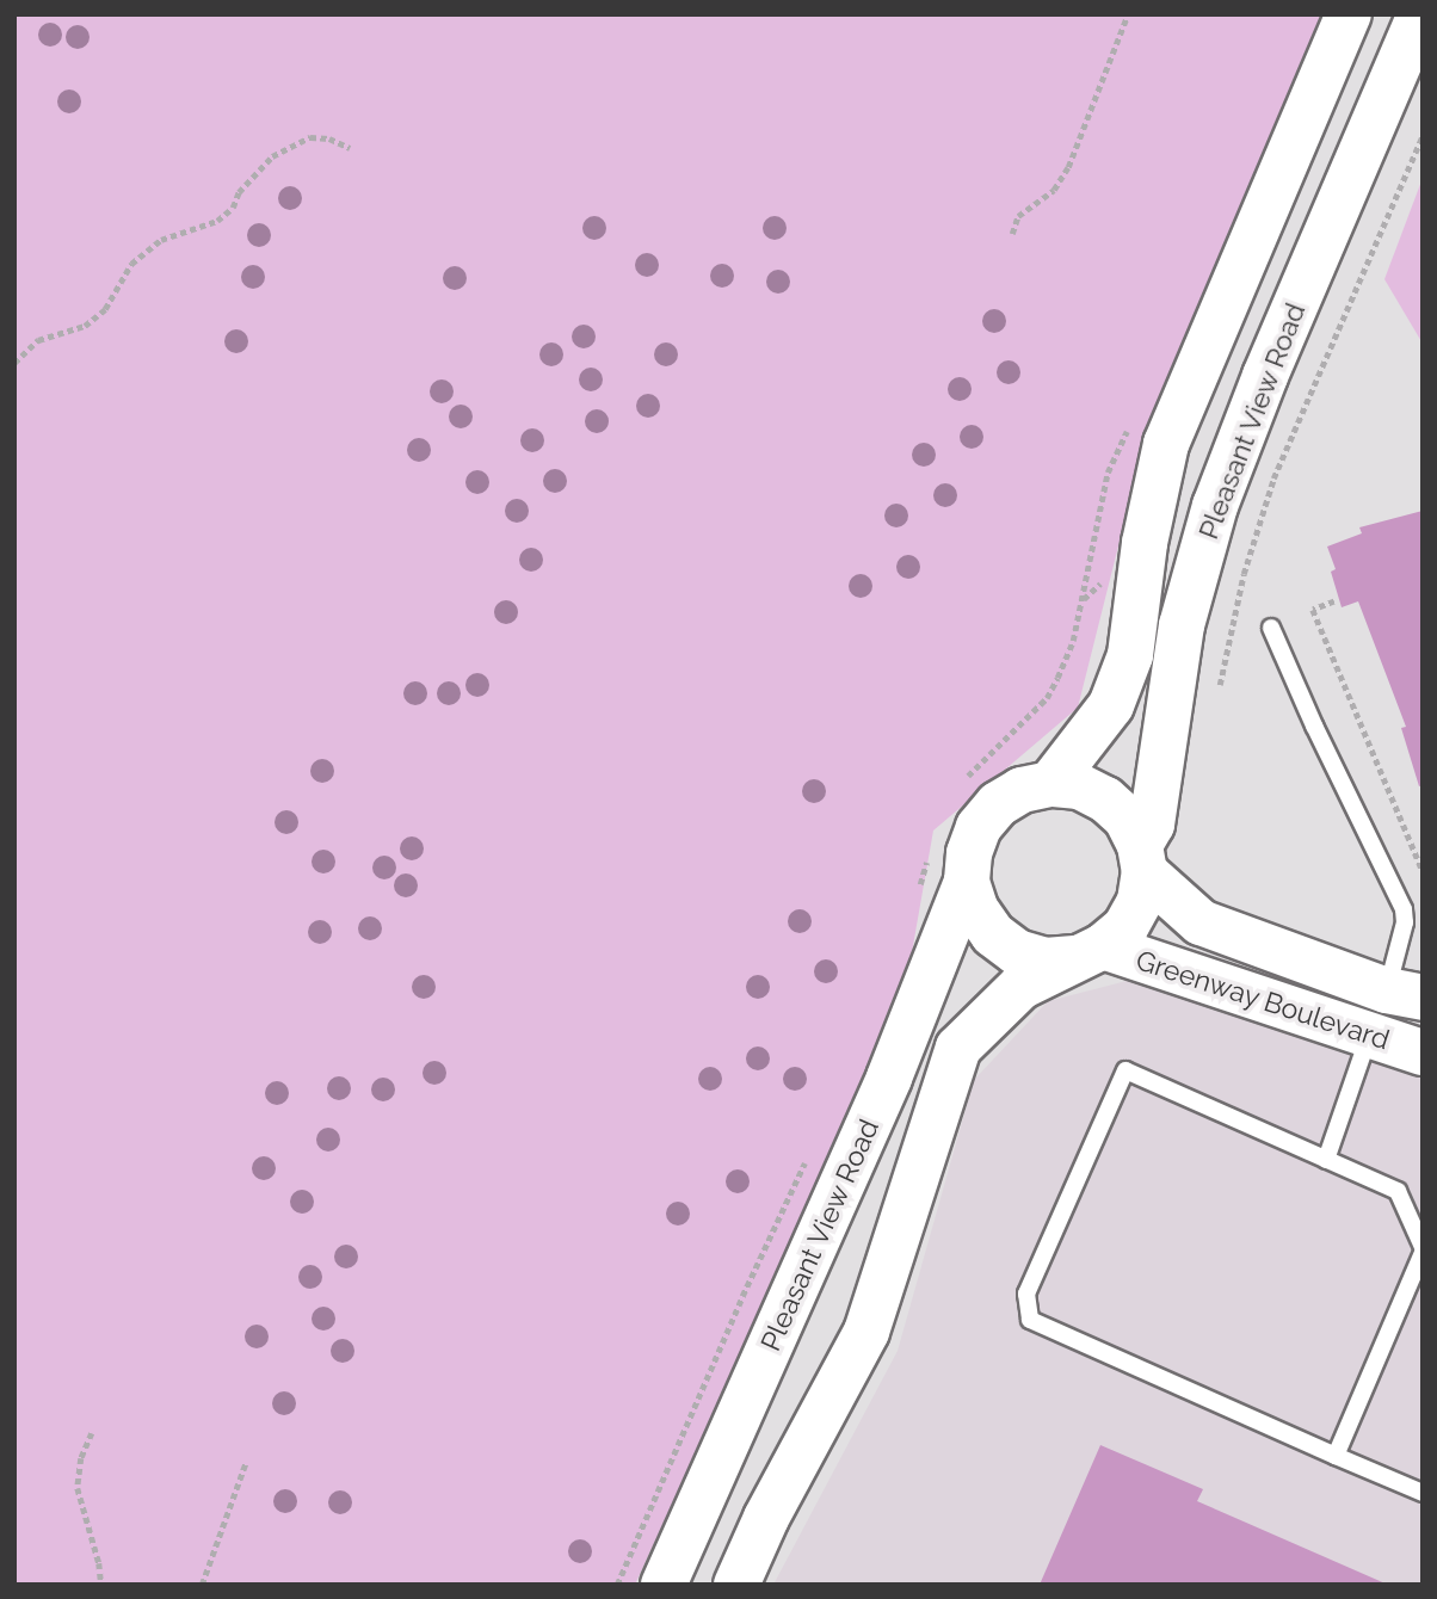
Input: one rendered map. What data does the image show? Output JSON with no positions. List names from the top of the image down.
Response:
{
  "streets": {
    "main road": ["Pleasant View Road", "Greenway Boulevard"]
  },
  "crossings": [
    ["Pleasant View Road", "Greenway Boulevard"]
  ]
}
